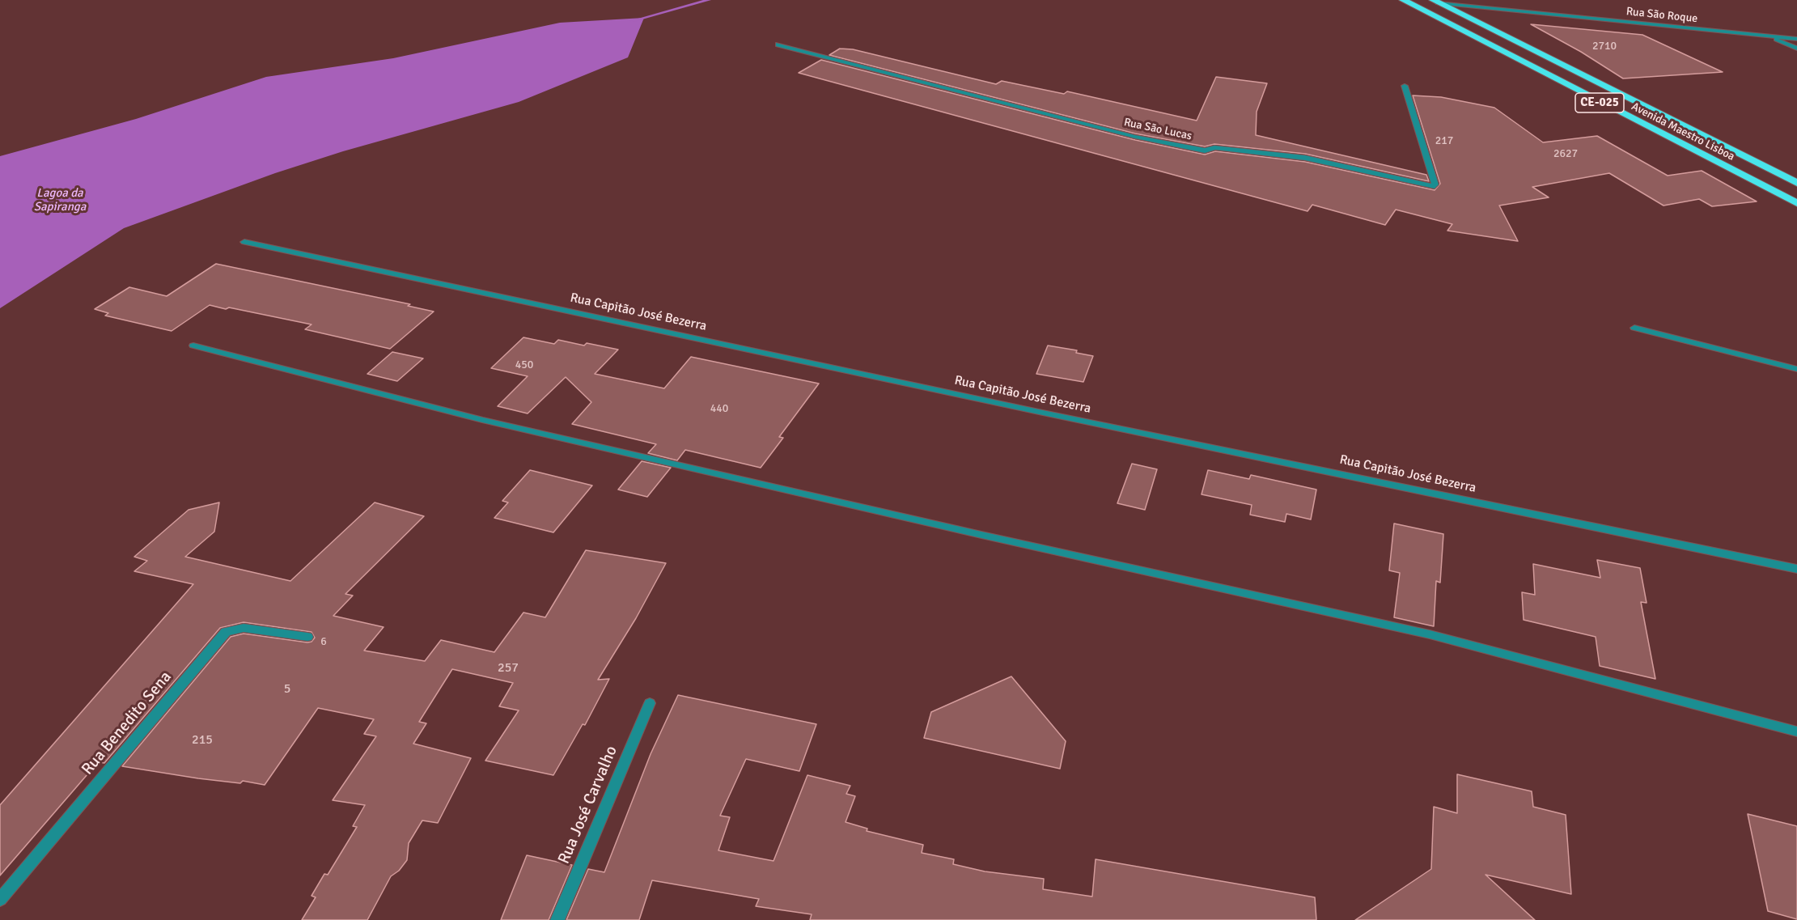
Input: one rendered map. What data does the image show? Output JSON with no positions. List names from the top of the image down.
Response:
{
  "streets": {
    "highway": ["CE-025", "Avenida Maestro Lisboa"],
    "street": [
      "Rua São Roque",
      "Rua São Lucas",
      "Rua Capitão José Bezerra",
      "Rua Benedito Sena",
      "Rua José Carvalho"
    ]
  },
  "crossings": [
    ["Rua São Roque", "Avenida Maestro Lisboa"]
  ],
  "water": ["Lagoa da Sapiranga"],
  "house_numbers": [
    "2710",
    "217",
    "2627",
    "450",
    "440",
    "6",
    "257",
    "5",
    "215"
  ]
}
